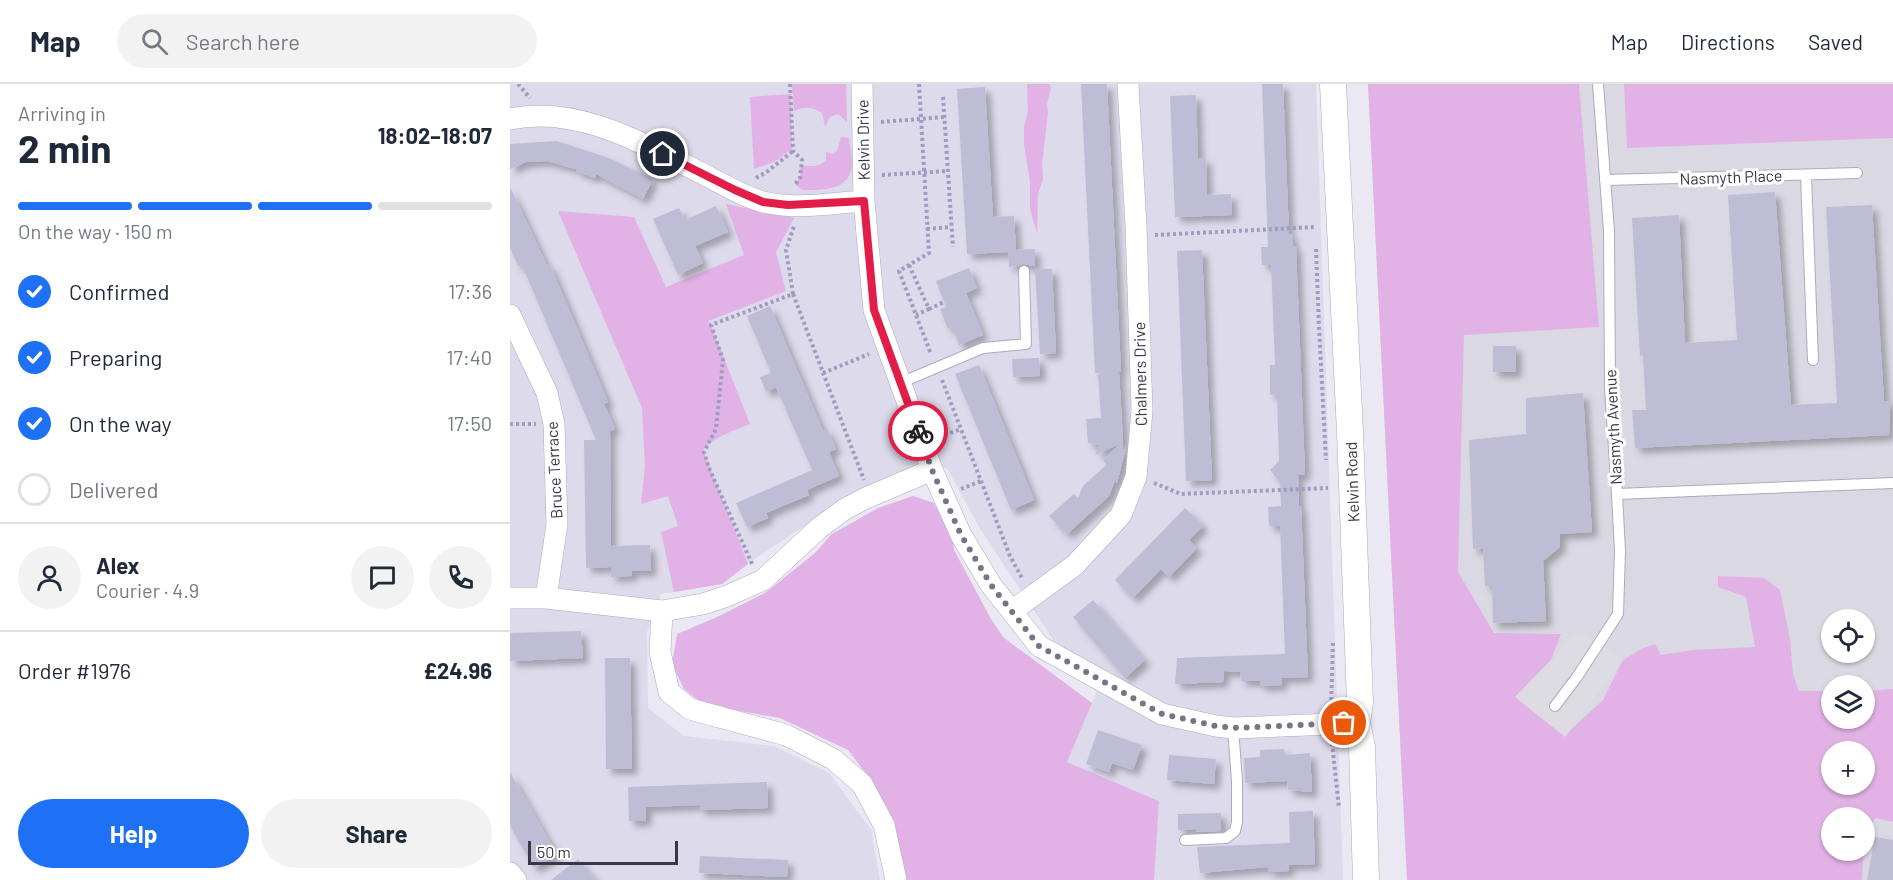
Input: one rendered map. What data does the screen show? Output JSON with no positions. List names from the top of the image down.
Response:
{
  "streets": {
    "street": [
      "Kelvin Drive",
      "Chalmers Drive",
      "Bruce Terrace",
      "Kelvin Road"
    ],
    "lane": ["Nasmyth Place", "Nasmyth Avenue"]
  },
  "crossings": [
    ["Kelvin Drive", "Chalmers Drive"],
    ["Kelvin Drive", "Kelvin Road"],
    ["Nasmyth Place", "Nasmyth Avenue"]
  ],
  "scale_bar": "50 m",
  "page": {
    "header": "Map",
    "search": "Search here",
    "nav": ["Map", "Directions", "Saved"],
    "heading": ["2 min", "Arriving in", "18:02–18:07"],
    "panel": [
      "Alex",
      "Courier · 4.9",
      "Order #1976",
      "£24.96"
    ],
    "bar": "On the way · 150 m",
    "list": [
      ["Confirmed", "17:36"],
      ["Preparing", "17:40"],
      ["On the way", "17:50"],
      "Delivered"
    ],
    "map_buttons": ["+", "−"],
    "buttons": ["Help", "Share"],
    "scale": "50 m"
  }
}
